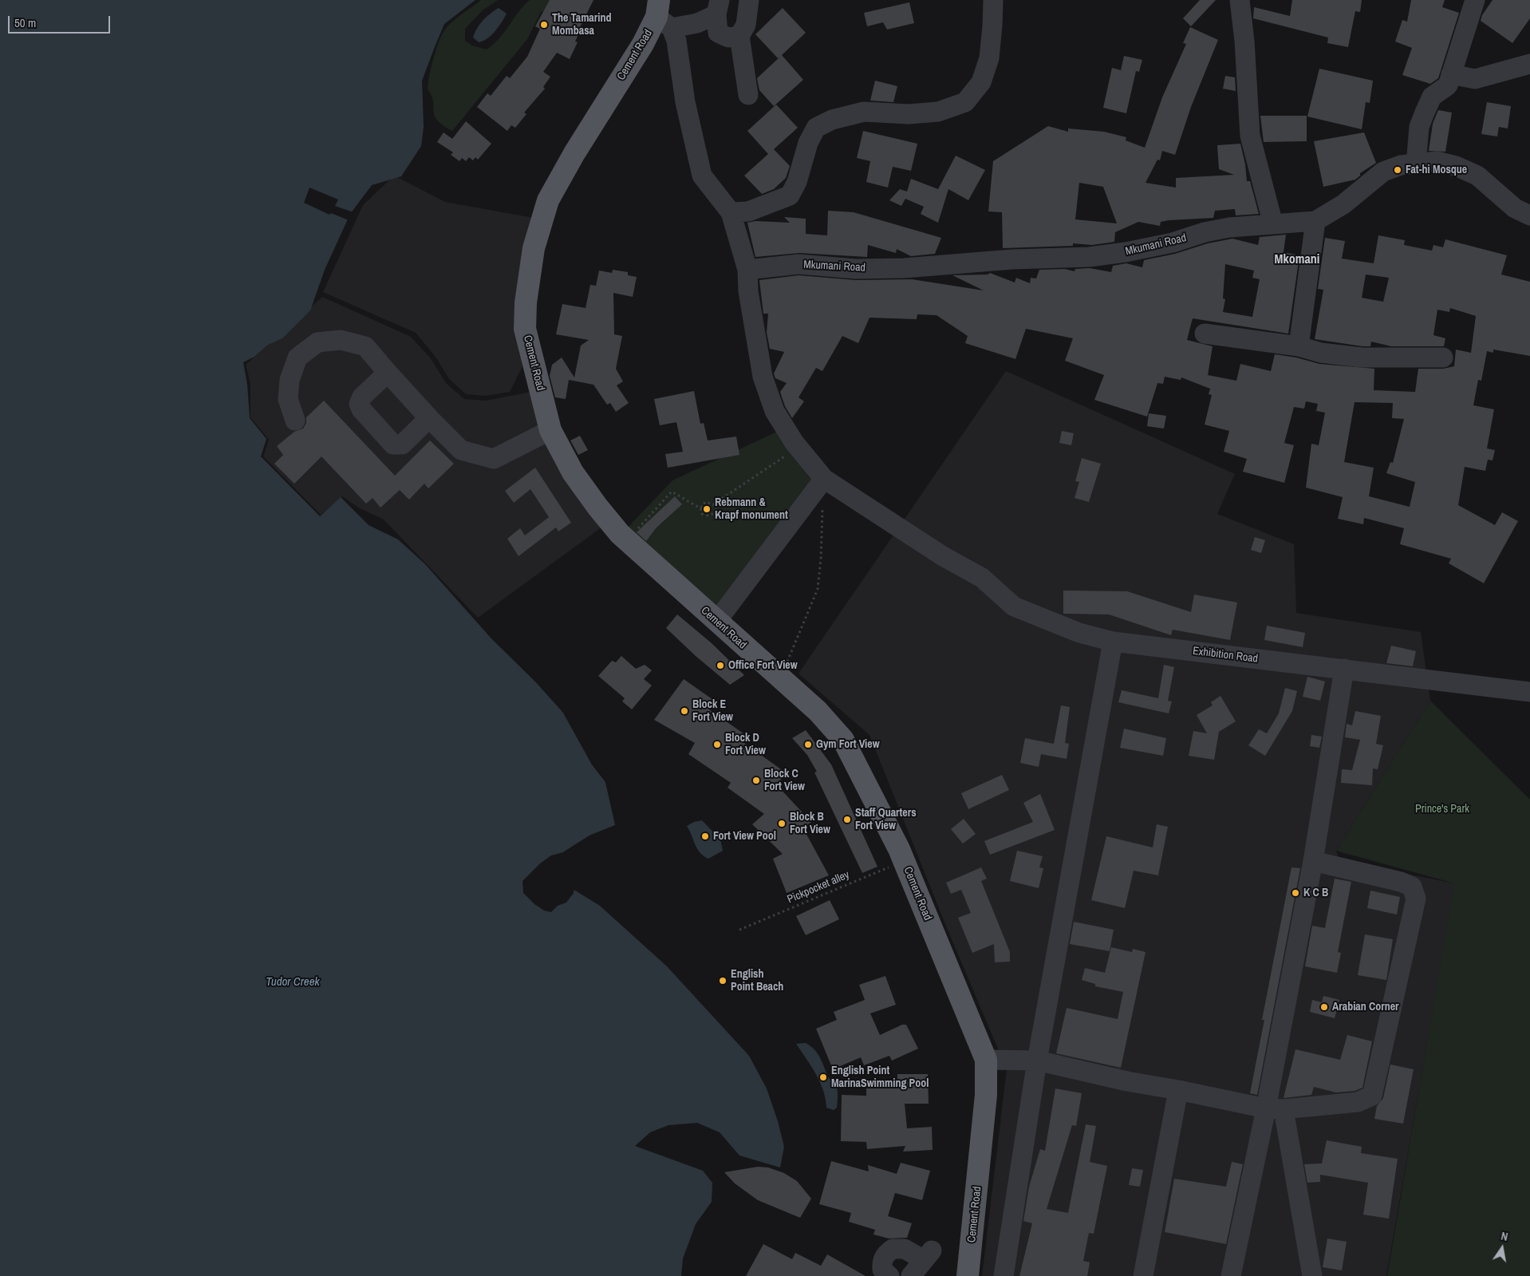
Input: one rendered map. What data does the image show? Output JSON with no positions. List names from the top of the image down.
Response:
{
  "streets": {
    "main road": ["Cement Road"],
    "street": ["Mkumani Road", "Exhibition Road"],
    "path": ["Pickpocket alley"]
  },
  "crossings": [
    ["Cement Road", "Pickpocket alley"],
    ["Mkumani Road", "Exhibition Road"]
  ],
  "districts": ["Mkomani"],
  "water": ["Tudor Creek"],
  "parks": ["Prince's Park"],
  "places": [
    "The Tamarind Mombasa",
    "Fat-hi Mosque",
    "Rebmann & Krapf monument",
    "Office Fort View",
    "Block E Fort View",
    "Block D Fort View",
    "Gym Fort View",
    "Block C Fort View",
    "Staff Quarters Fort View",
    "Block B Fort View",
    "Fort View Pool",
    "K C B",
    "English Point Beach",
    "Arabian Corner",
    "English Point MarinaSwimming Pool"
  ],
  "scale_bar": "50 m",
  "north": "top"
}
